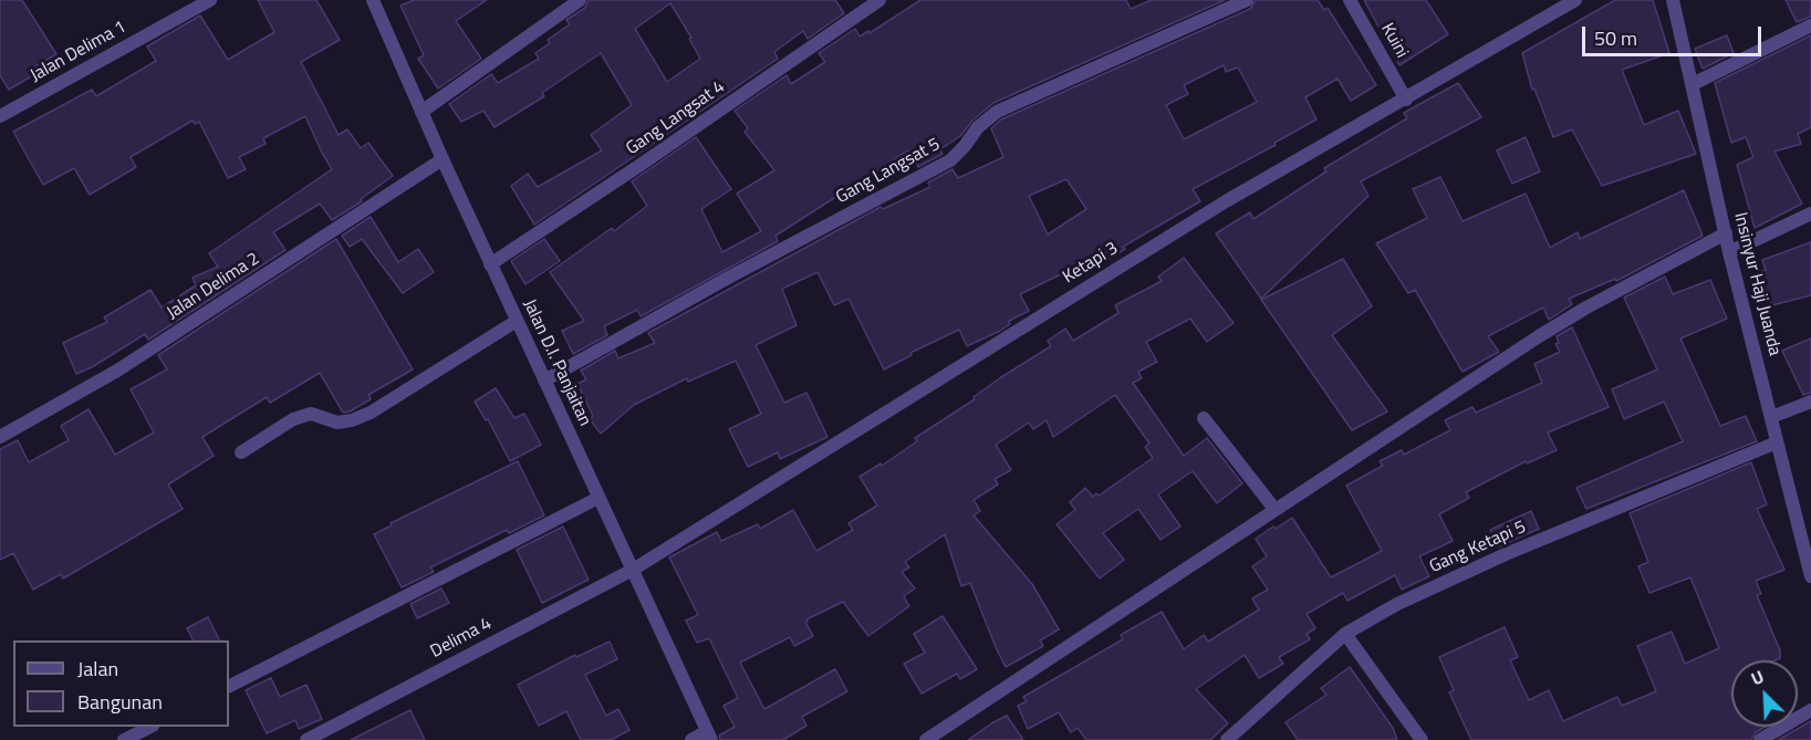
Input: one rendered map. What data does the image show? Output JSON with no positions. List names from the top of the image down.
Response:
{
  "streets": {
    "street": [
      "Kuini",
      "Jalan Delima 1",
      "Gang Langsat 4",
      "Gang Langsat 5",
      "Ketapi 3",
      "Insinyur Haji Juanda",
      "Jalan Delima 2",
      "Jalan D.I. Panjaitan",
      "Gang Ketapi 5",
      "Delima 4"
    ]
  },
  "crossings": [
    ["Kuini", "Ketapi 3"],
    ["Gang Langsat 4", "Jalan D.I. Panjaitan"],
    ["Gang Langsat 5", "Jalan D.I. Panjaitan"],
    ["Ketapi 3", "Jalan D.I. Panjaitan"],
    ["Ketapi 3", "Delima 4"],
    ["Insinyur Haji Juanda", "Gang Ketapi 5"],
    ["Jalan Delima 2", "Jalan D.I. Panjaitan"],
    ["Jalan D.I. Panjaitan", "Delima 4"]
  ],
  "legend": ["Jalan", "Bangunan"],
  "scale_bar": "50 m",
  "north": "top left"
}
